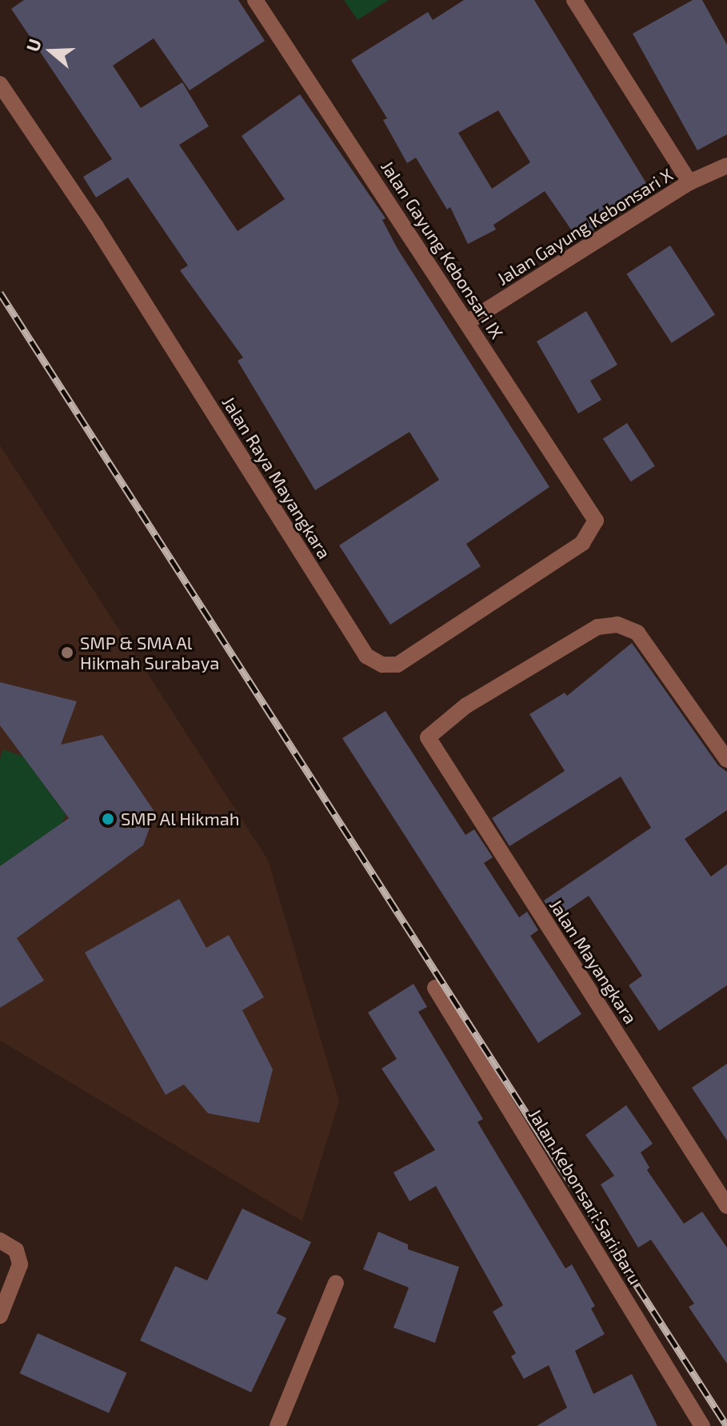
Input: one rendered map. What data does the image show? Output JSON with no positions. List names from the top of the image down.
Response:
{
  "streets": {
    "street": [
      "Jalan Gayung Kebonsari X",
      "Jalan Gayung Kebonsari IX",
      "Jalan Raya Mayangkara",
      "Jalan Mayangkara",
      "Jalan Kebonsari Sari Baru"
    ]
  },
  "crossings": [
    ["Jalan Gayung Kebonsari X", "Jalan Gayung Kebonsari IX"],
    ["Jalan Gayung Kebonsari IX", "Jalan Raya Mayangkara"]
  ],
  "places": ["SMP & SMA Al Hikmah Surabaya", "SMP Al Hikmah"],
  "north": "left"
}
